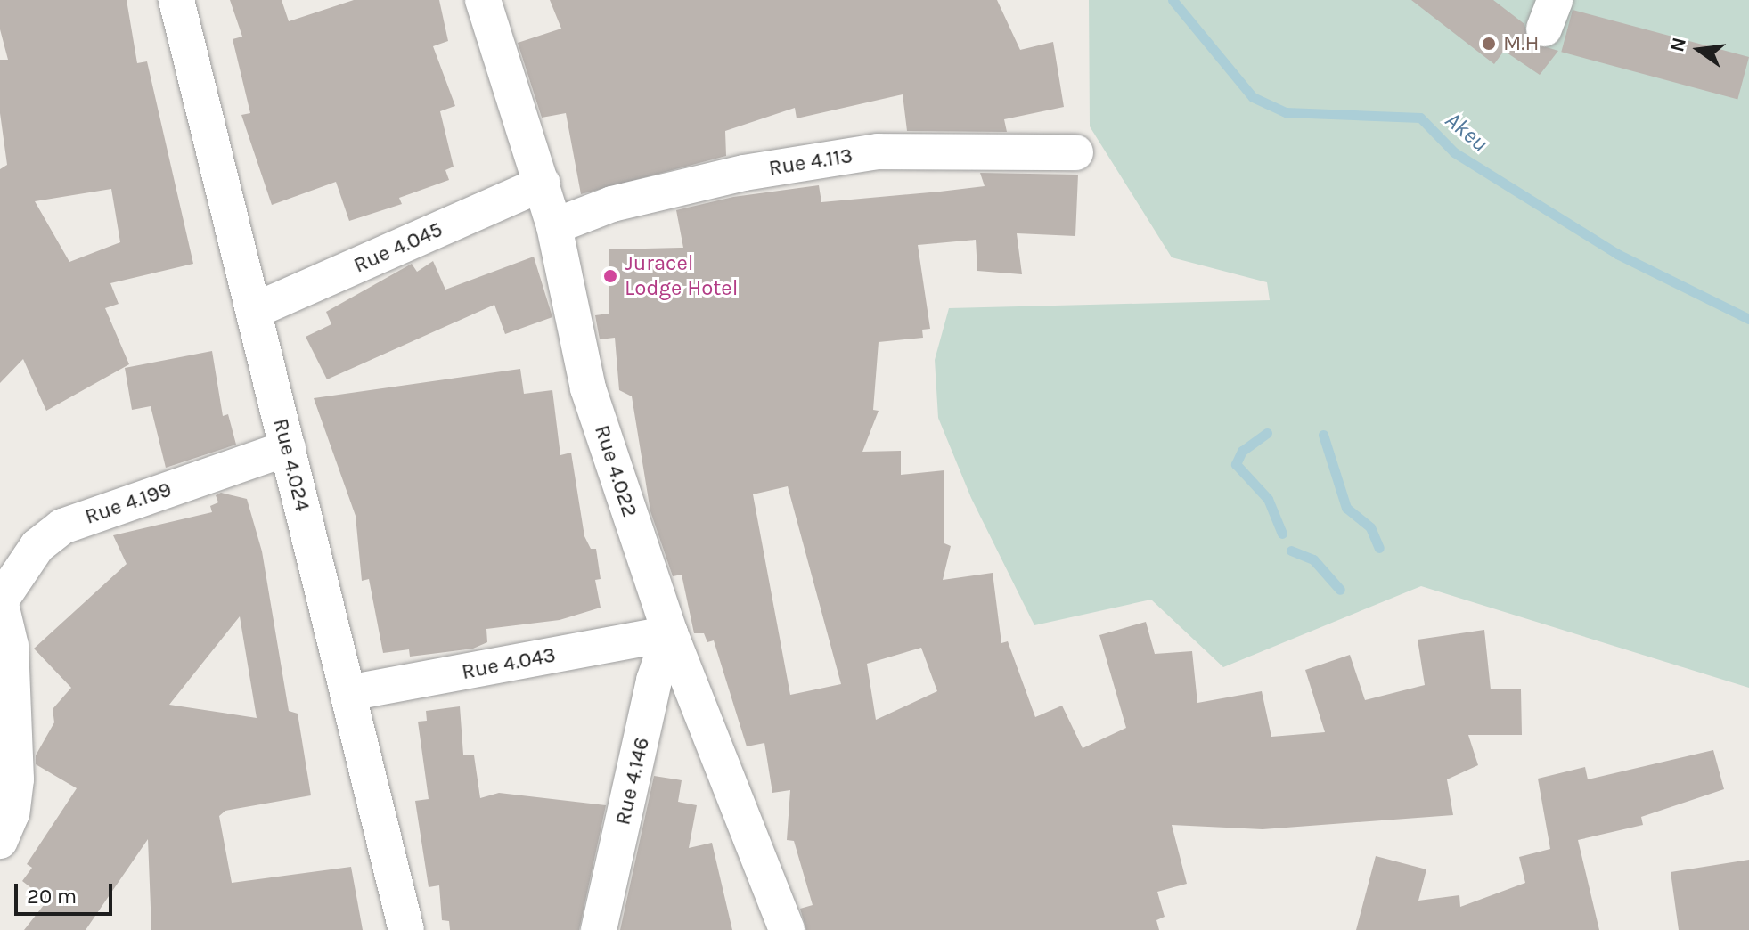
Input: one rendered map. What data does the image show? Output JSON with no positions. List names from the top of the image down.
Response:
{
  "streets": {
    "street": [
      "Rue 4.113",
      "Rue 4.045",
      "Rue 4.024",
      "Rue 4.022",
      "Rue 4.199",
      "Rue 4.043",
      "Rue 4.146"
    ]
  },
  "crossings": [
    ["Rue 4.113", "Rue 4.022"],
    ["Rue 4.045", "Rue 4.024"],
    ["Rue 4.045", "Rue 4.022"],
    ["Rue 4.024", "Rue 4.199"],
    ["Rue 4.024", "Rue 4.043"],
    ["Rue 4.022", "Rue 4.043"],
    ["Rue 4.022", "Rue 4.146"],
    ["Rue 4.043", "Rue 4.146"]
  ],
  "water": ["Akeu"],
  "places": ["M.H", "Juracel Lodge Hotel"],
  "scale_bar": "20 m",
  "north": "left"
}
